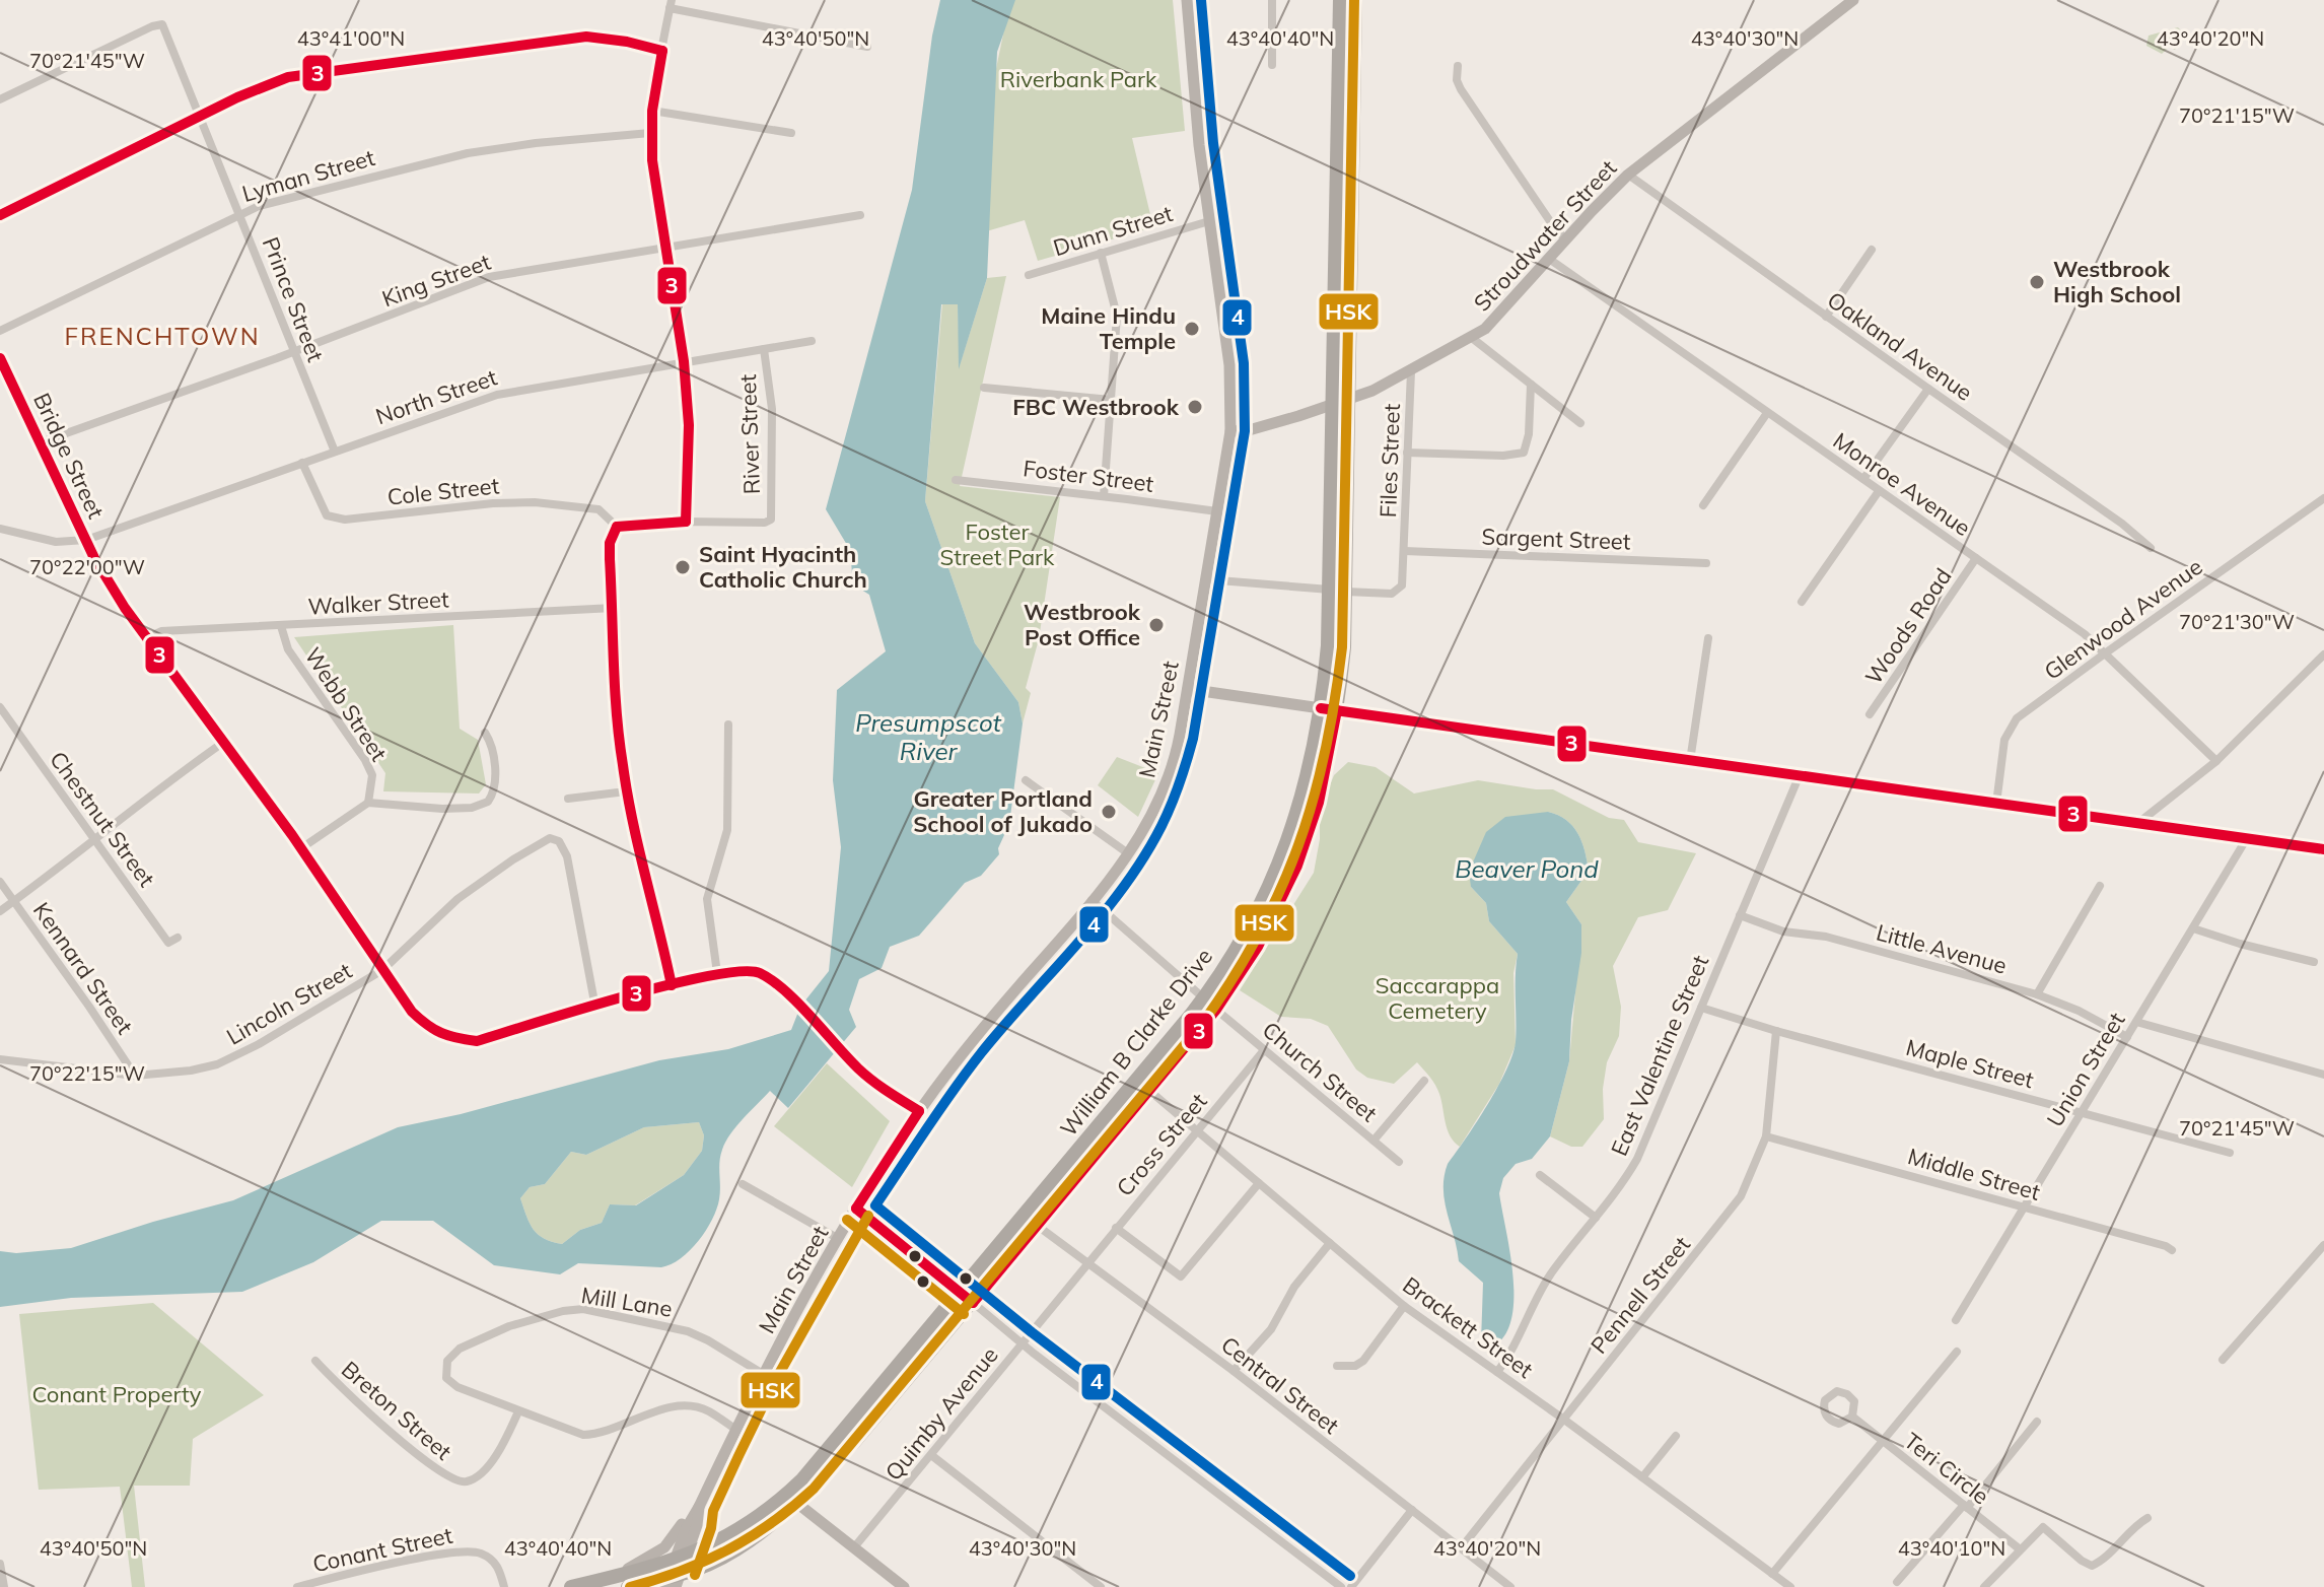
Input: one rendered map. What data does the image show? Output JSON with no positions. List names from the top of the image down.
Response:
{
  "streets": {
    "highway": ["William B Clarke Drive"],
    "main road": ["Stroudwater Street", "Bridge Street", "Main Street"],
    "street": [
      "Lyman Street",
      "Dunn Street",
      "King Street",
      "Prince Street",
      "Oakland Avenue",
      "North Street",
      "River Street",
      "Files Street",
      "Foster Street",
      "Monroe Avenue",
      "Cole Street",
      "Sargent Street",
      "Walker Street",
      "Glenwood Avenue",
      "Woods Road",
      "Webb Street",
      "Chestnut Street",
      "Little Avenue",
      "Kennard Street",
      "Lincoln Street",
      "East Valentine Street",
      "Maple Street",
      "Union Street",
      "Church Street",
      "Cross Street",
      "Middle Street",
      "Pennell Street",
      "Mill Lane",
      "Brackett Street",
      "Central Street",
      "Breton Street",
      "Quimby Avenue",
      "Teri Circle",
      "Conant Street"
    ]
  },
  "crossings": [
    ["Lyman Street", "Prince Street"],
    ["Dunn Street", "Main Street"],
    ["Stroudwater Street", "Oakland Avenue"],
    ["Stroudwater Street", "Files Street"],
    ["Stroudwater Street", "Monroe Avenue"],
    ["Stroudwater Street", "Main Street"],
    ["Stroudwater Street", "William B Clarke Drive"],
    ["King Street", "Prince Street"],
    ["King Street", "Bridge Street"],
    ["Prince Street", "North Street"],
    ["North Street", "River Street"],
    ["North Street", "Bridge Street"],
    ["North Street", "Cole Street"],
    ["Bridge Street", "Walker Street"],
    ["Bridge Street", "Main Street"],
    ["Bridge Street", "Lincoln Street"],
    ["Files Street", "Sargent Street"],
    ["Files Street", "William B Clarke Drive"],
    ["Foster Street", "Main Street"],
    ["Monroe Avenue", "Glenwood Avenue"],
    ["Monroe Avenue", "Woods Road"],
    ["Walker Street", "Webb Street"],
    ["Main Street", "William B Clarke Drive"],
    ["Main Street", "Mill Lane"],
    ["Little Avenue", "East Valentine Street"],
    ["Little Avenue", "Union Street"],
    ["Kennard Street", "Lincoln Street"],
    ["William B Clarke Drive", "Church Street"],
    ["William B Clarke Drive", "Brackett Street"],
    ["William B Clarke Drive", "Central Street"],
    ["East Valentine Street", "Maple Street"],
    ["East Valentine Street", "Brackett Street"],
    ["Maple Street", "Union Street"],
    ["Maple Street", "Pennell Street"],
    ["Union Street", "Middle Street"],
    ["Church Street", "Cross Street"],
    ["Cross Street", "Brackett Street"],
    ["Cross Street", "Central Street"],
    ["Cross Street", "Quimby Avenue"],
    ["Middle Street", "Pennell Street"],
    ["Pennell Street", "Brackett Street"],
    ["Pennell Street", "Central Street"],
    ["Mill Lane", "Breton Street"],
    ["Central Street", "Quimby Avenue"]
  ],
  "districts": ["FRENCHTOWN"],
  "water": ["Presumpscot River", "Beaver Pond"],
  "parks": [
    "Riverbank Park",
    "Foster Street Park",
    "Saccarappa Cemetery",
    "Conant Property"
  ],
  "places": [
    "Westbrook High School",
    "Maine Hindu Temple",
    "FBC Westbrook",
    "Saint Hyacinth Catholic Church",
    "Westbrook Post Office",
    "Greater Portland School of Jukado"
  ],
  "lines": ["transit line HSK", "transit line 4", "transit line 3"],
  "coordinates": [
    "43°41'00\"N",
    "43°40'50\"N",
    "43°40'40\"N",
    "43°40'30\"N",
    "43°40'20\"N",
    "70°21'45\"W",
    "70°21'15\"W",
    "70°22'00\"W",
    "70°21'30\"W",
    "70°22'15\"W",
    "43°40'10\"N"
  ]
}
